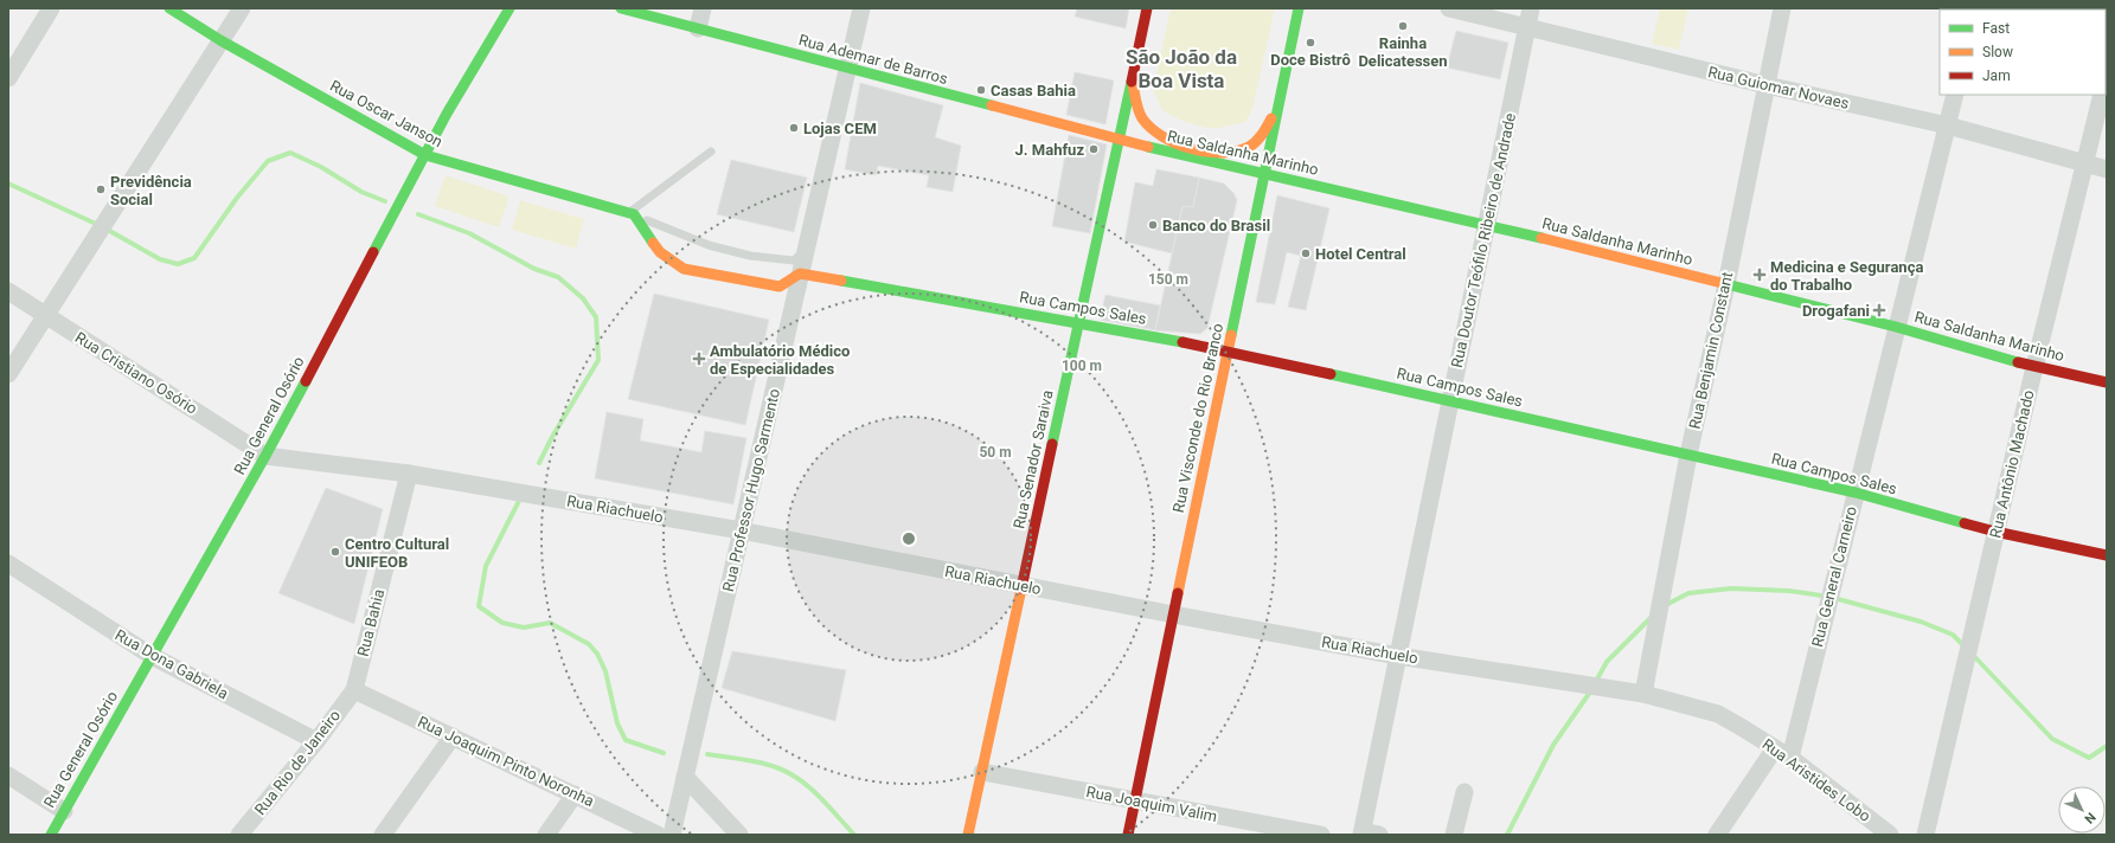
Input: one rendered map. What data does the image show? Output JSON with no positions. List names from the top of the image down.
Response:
{
  "streets": {
    "main road": [
      "Rua Ademar de Barros",
      "Rua Oscar Janson",
      "Rua Saldanha Marinho",
      "Rua Campos Sales",
      "Rua General Osório",
      "Rua Visconde do Rio Branco",
      "Rua Senador Saraiva"
    ],
    "street": [
      "Rua Guiomar Novaes",
      "Rua Doutor Teófilo Ribeiro de Andrade",
      "Rua Benjamin Constant",
      "Rua Cristiano Osório",
      "Rua Antônio Machado",
      "Rua Professor Hugo Sarmento",
      "Rua Riachuelo",
      "Rua General Carneiro",
      "Rua Bahia",
      "Rua Dona Gabriela",
      "Rua Joaquim Pinto Noronha",
      "Rua Rio de Janeiro",
      "Rua Aristides Lobo",
      "Rua Joaquim Valim"
    ]
  },
  "crossings": [
    ["Rua Ademar de Barros", "Rua Saldanha Marinho"],
    ["Rua Ademar de Barros", "Rua Senador Saraiva"],
    ["Rua Ademar de Barros", "Rua Professor Hugo Sarmento"],
    ["Rua Guiomar Novaes", "Rua Doutor Teófilo Ribeiro de Andrade"],
    ["Rua Guiomar Novaes", "Rua Benjamin Constant"],
    ["Rua Guiomar Novaes", "Rua Antônio Machado"],
    ["Rua Guiomar Novaes", "Rua General Carneiro"],
    ["Rua Oscar Janson", "Rua General Osório"],
    ["Rua Saldanha Marinho", "Rua Doutor Teófilo Ribeiro de Andrade"],
    ["Rua Saldanha Marinho", "Rua Benjamin Constant"],
    ["Rua Saldanha Marinho", "Rua Visconde do Rio Branco"],
    ["Rua Saldanha Marinho", "Rua Senador Saraiva"],
    ["Rua Saldanha Marinho", "Rua Antônio Machado"],
    ["Rua Saldanha Marinho", "Rua General Carneiro"],
    ["Rua Doutor Teófilo Ribeiro de Andrade", "Rua Campos Sales"],
    ["Rua Doutor Teófilo Ribeiro de Andrade", "Rua Riachuelo"],
    ["Rua Campos Sales", "Rua Benjamin Constant"],
    ["Rua Campos Sales", "Rua Visconde do Rio Branco"],
    ["Rua Campos Sales", "Rua Senador Saraiva"],
    ["Rua Campos Sales", "Rua Antônio Machado"],
    ["Rua Campos Sales", "Rua Professor Hugo Sarmento"],
    ["Rua Campos Sales", "Rua General Carneiro"],
    ["Rua Benjamin Constant", "Rua Riachuelo"],
    ["Rua Cristiano Osório", "Rua General Osório"],
    ["Rua Cristiano Osório", "Rua Riachuelo"],
    ["Rua General Osório", "Rua Riachuelo"],
    ["Rua General Osório", "Rua Dona Gabriela"],
    ["Rua Visconde do Rio Branco", "Rua Riachuelo"],
    ["Rua Visconde do Rio Branco", "Rua Joaquim Valim"],
    ["Rua Senador Saraiva", "Rua Riachuelo"],
    ["Rua Senador Saraiva", "Rua Joaquim Valim"],
    ["Rua Professor Hugo Sarmento", "Rua Riachuelo"],
    ["Rua Riachuelo", "Rua Bahia"],
    ["Rua Riachuelo", "Rua Aristides Lobo"],
    ["Rua General Carneiro", "Rua Aristides Lobo"],
    ["Rua Bahia", "Rua Joaquim Pinto Noronha"],
    ["Rua Bahia", "Rua Rio de Janeiro"],
    ["Rua Dona Gabriela", "Rua Rio de Janeiro"],
    ["Rua Joaquim Pinto Noronha", "Rua Rio de Janeiro"]
  ],
  "districts": ["São João da Boa Vista"],
  "places": {
    "other": [
      "Rainha Delicatessen",
      "Doce Bistrô",
      "Casas Bahia",
      "Lojas CEM",
      "J. Mahfuz",
      "Previdência Social",
      "Banco do Brasil",
      "Hotel Central",
      "Centro Cultural UNIFEOB"
    ],
    "health": ["Medicina e Segurança do Trabalho", "Drogafani", "Ambulatório Médico de Especialidades"]
  },
  "legend": ["Fast", "Slow", "Jam"],
  "north": "bottom right",
  "rings": ["150 m", "100 m", "50 m"]
}
